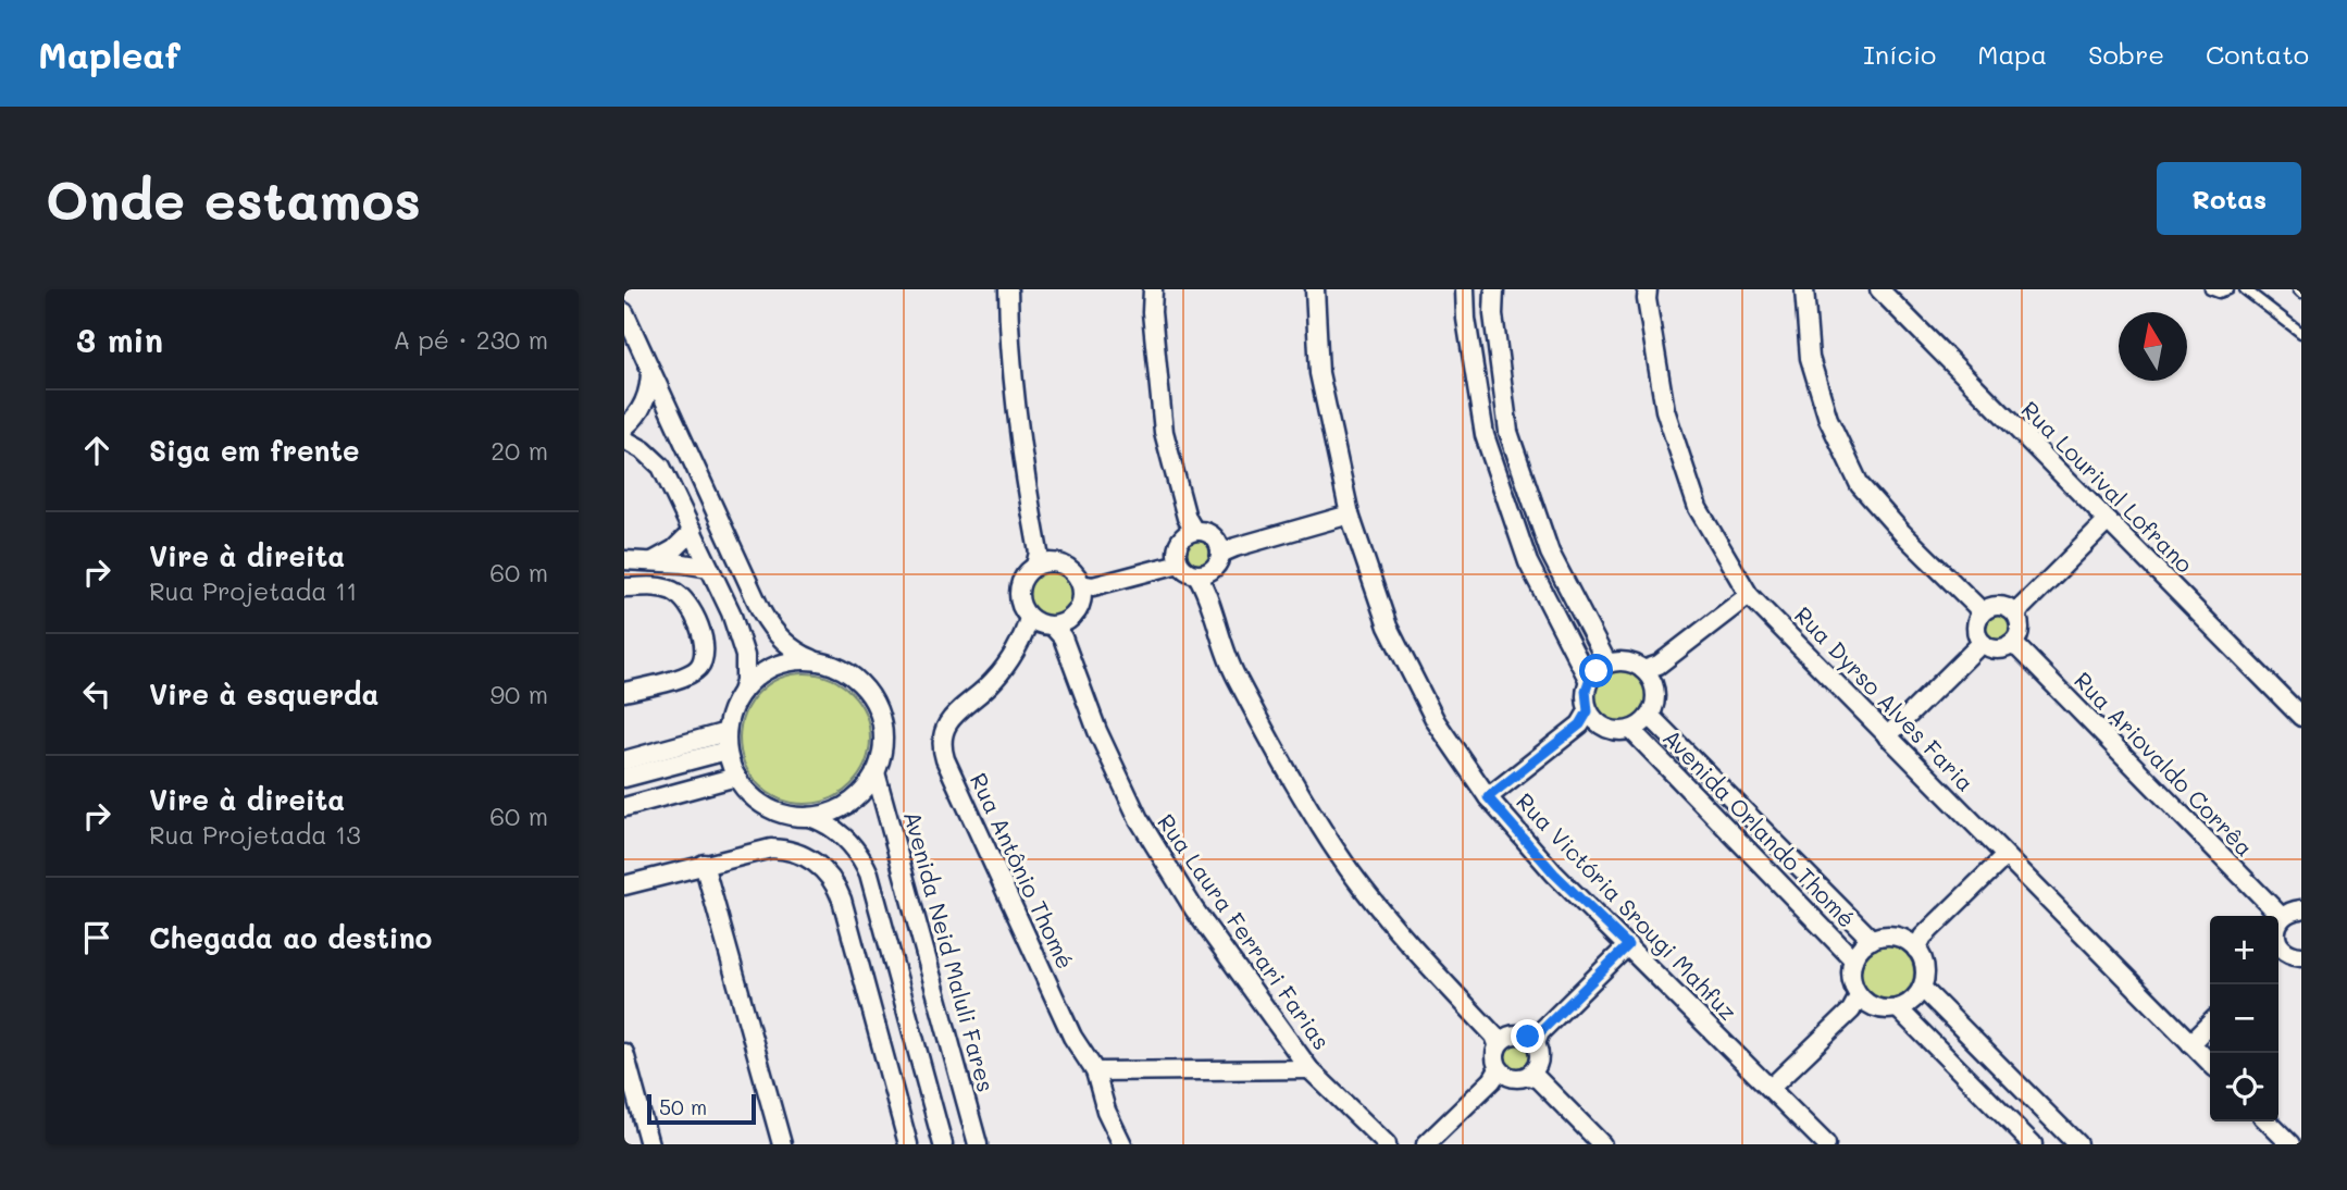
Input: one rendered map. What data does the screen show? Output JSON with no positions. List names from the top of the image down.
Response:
{
  "streets": {
    "street": [
      "Rua Lourival Lofrano",
      "Rua Dyrso Alves Faria",
      "Rua Ariovaldo Corrêa",
      "Avenida Orlando Thomé",
      "Rua Antônio Thomé",
      "Rua Victória Srougi Mahfuz",
      "Rua Laura Ferrari Farias",
      "Avenida Neid Maluli Fares"
    ]
  },
  "crossings": [
    ["Rua Antônio Thomé", "Rua Laura Ferrari Farias"]
  ],
  "scale_bar": "50 m",
  "north": "top",
  "page": {
    "header": "Mapleaf",
    "nav": [
      "Início",
      "Mapa",
      "Sobre",
      "Contato"
    ],
    "buttons": "Rotas",
    "title": "Onde estamos",
    "heading": ["3 min", "A pé · 230 m"],
    "list": [
      ["Siga em frente", "20 m"],
      ["Vire à direita", "Rua Projetada 11", "60 m"],
      ["Vire à esquerda", "90 m"],
      ["Vire à direita", "Rua Projetada 13", "60 m"],
      "Chegada ao destino"
    ],
    "map_buttons": ["+", "−"],
    "scale": "50 m"
  }
}
